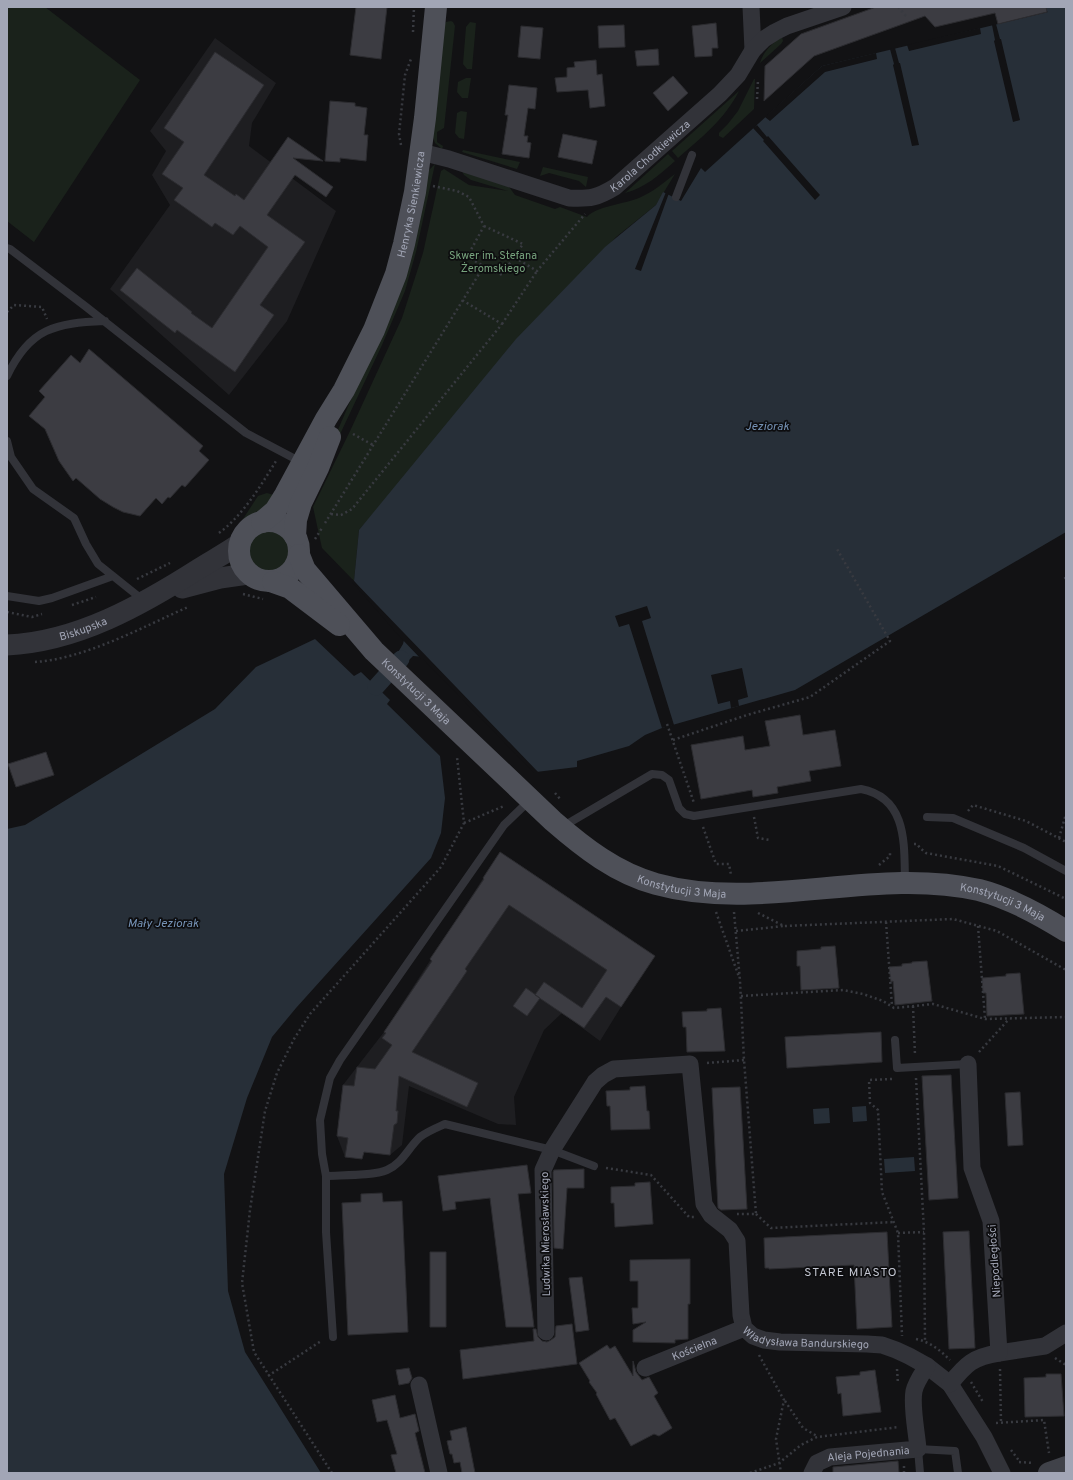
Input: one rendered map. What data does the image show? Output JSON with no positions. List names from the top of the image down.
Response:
{
  "streets": {
    "main road": ["Henryka Sienkiewicza", "Konstytucji 3 Maja"],
    "street": [
      "Karola Chodkiewicza",
      "Biskupska",
      "Ludwika Mierosławskiego",
      "Niepodległości",
      "Władysława Bandurskiego",
      "Kościelna",
      "Aleja Pojednania"
    ]
  },
  "crossings": [
    ["Karola Chodkiewicza", "Henryka Sienkiewicza"],
    ["Henryka Sienkiewicza", "Biskupska"],
    ["Henryka Sienkiewicza", "Konstytucji 3 Maja"],
    ["Biskupska", "Konstytucji 3 Maja"],
    ["Ludwika Mierosławskiego", "Władysława Bandurskiego"],
    ["Władysława Bandurskiego", "Kościelna"],
    ["Władysława Bandurskiego", "Aleja Pojednania"]
  ],
  "districts": ["STARE MIASTO"],
  "water": ["Jeziorak", "Mały Jeziorak"],
  "parks": ["Skwer im. Stefana Żeromskiego"]
}
